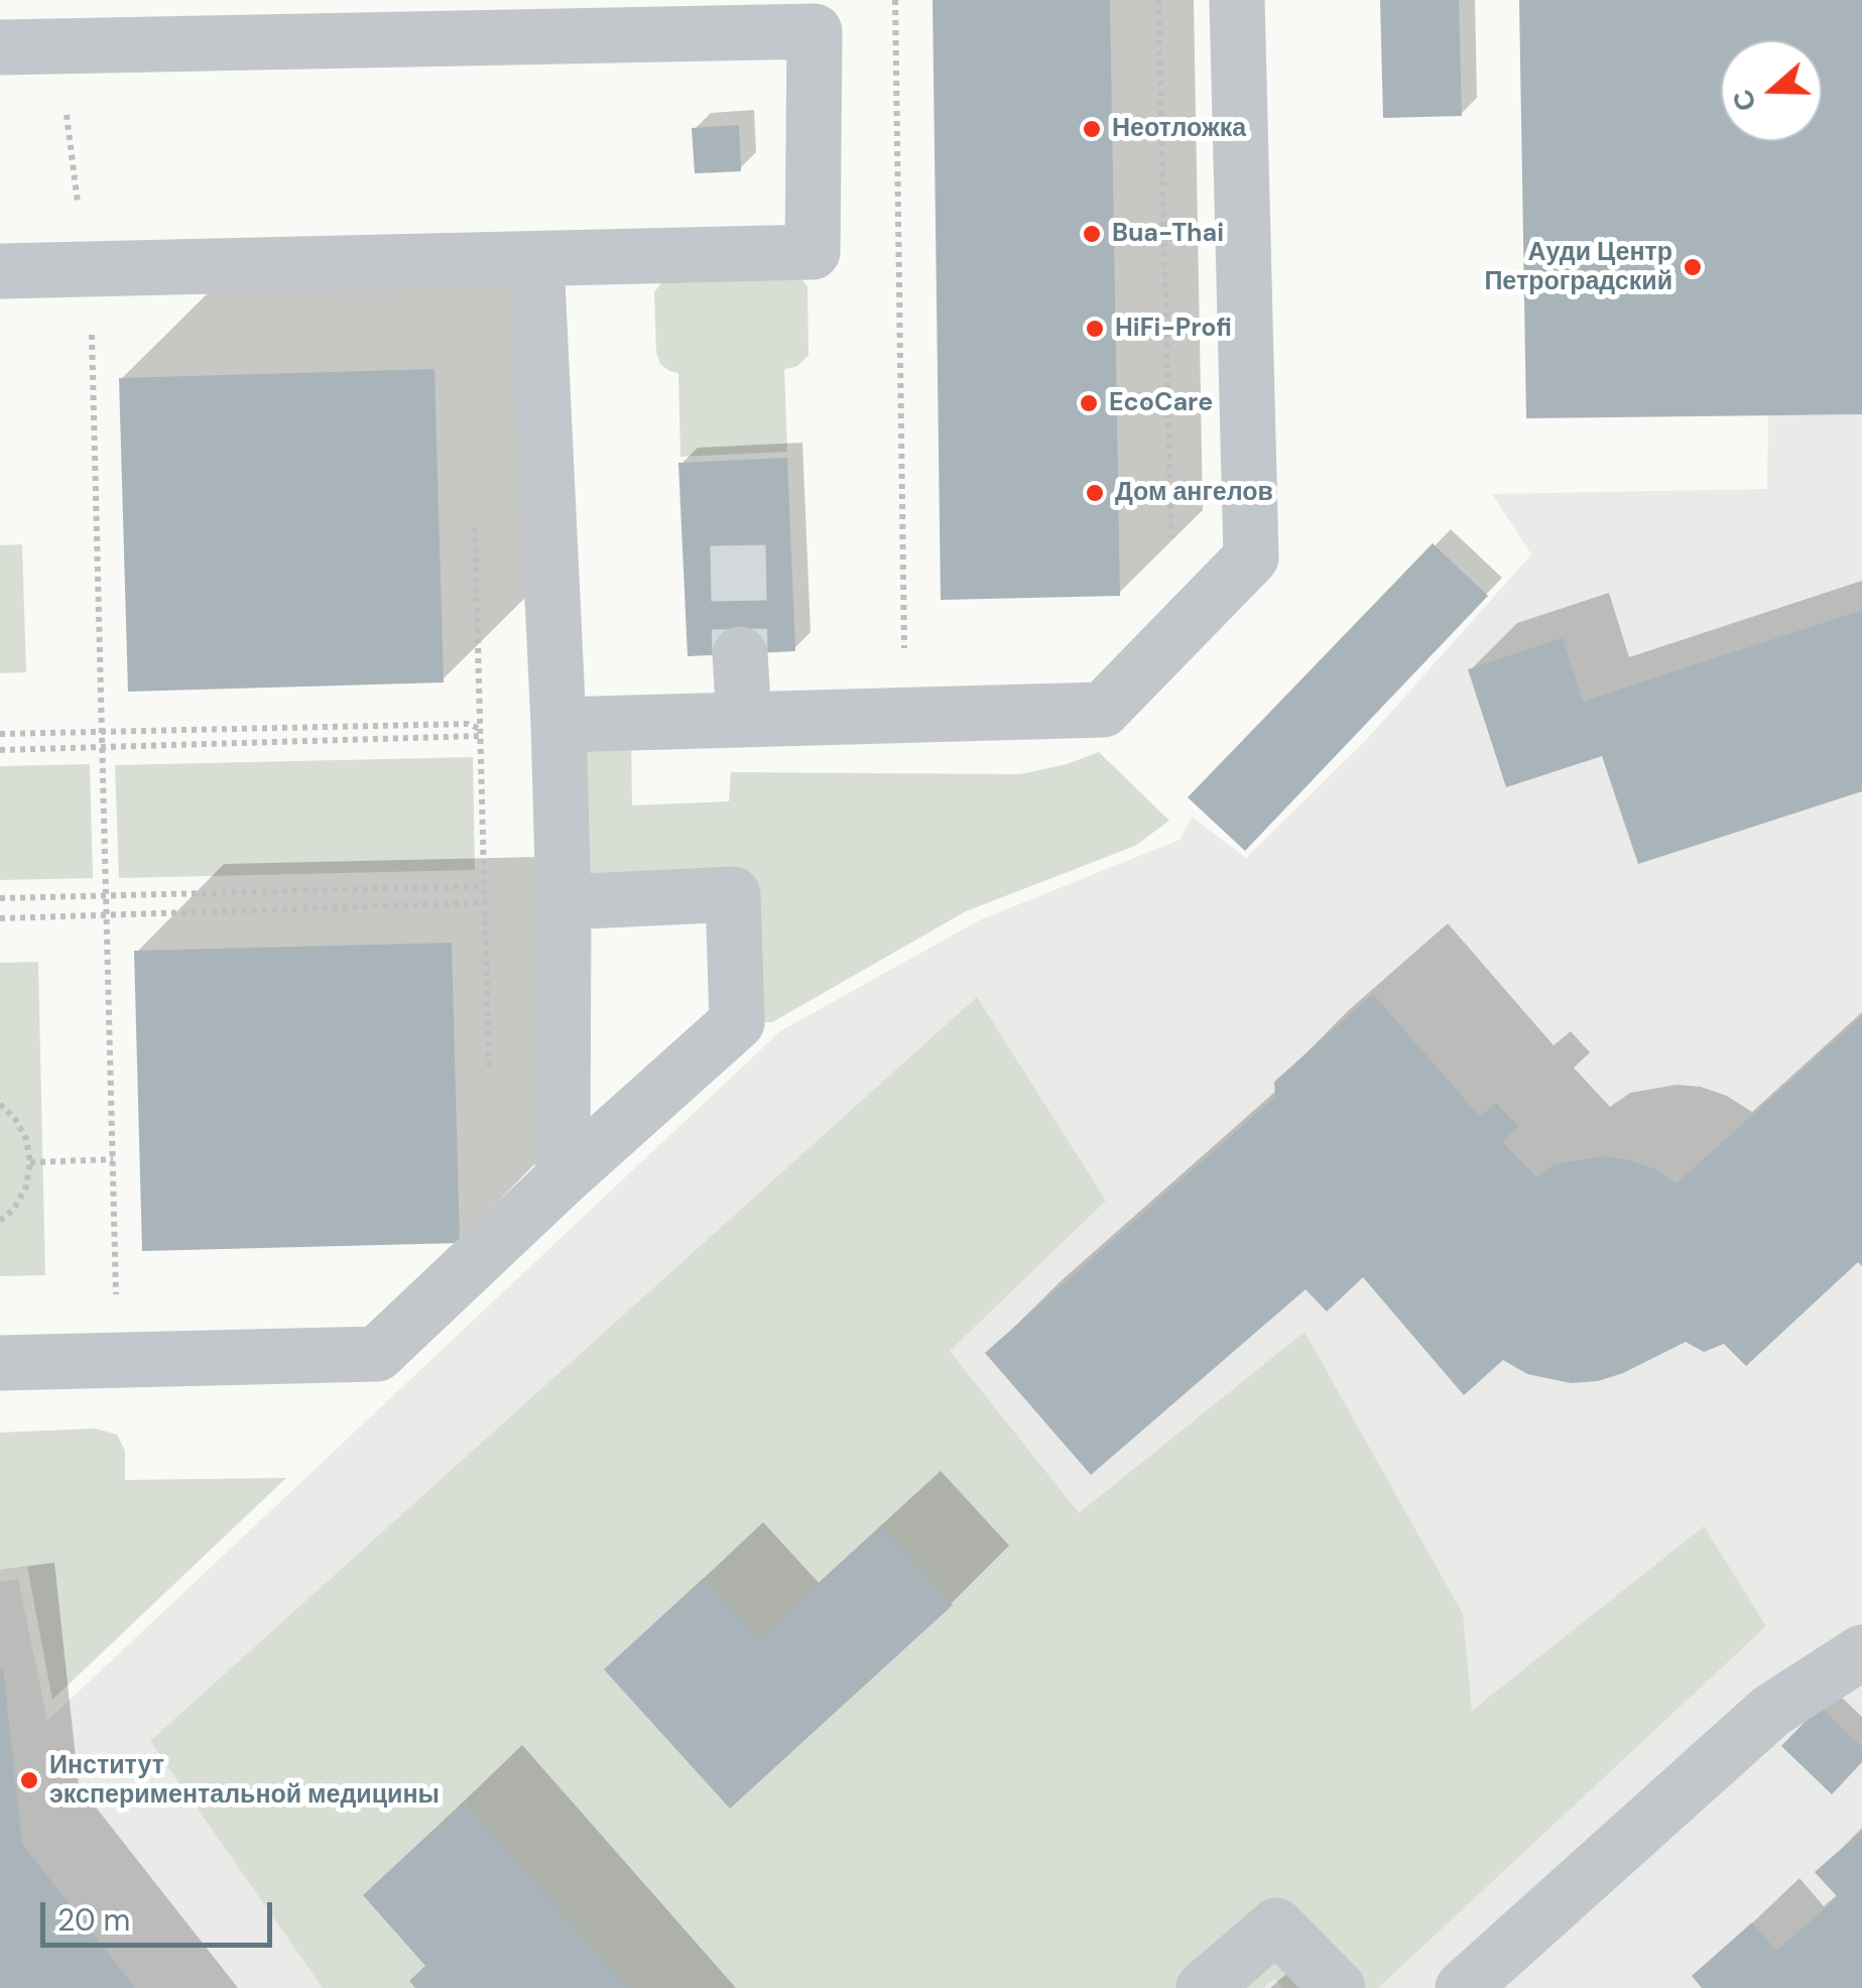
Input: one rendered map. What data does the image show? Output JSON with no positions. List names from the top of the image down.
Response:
{
  "places": [
    "Неотложка",
    "Bua-Thai",
    "Ауди Центр Петроградский",
    "HiFi-Profi",
    "EcoCare",
    "Дом ангелов",
    "Институт экспериментальной медицины"
  ],
  "scale_bar": "20 m",
  "north": "left"
}
